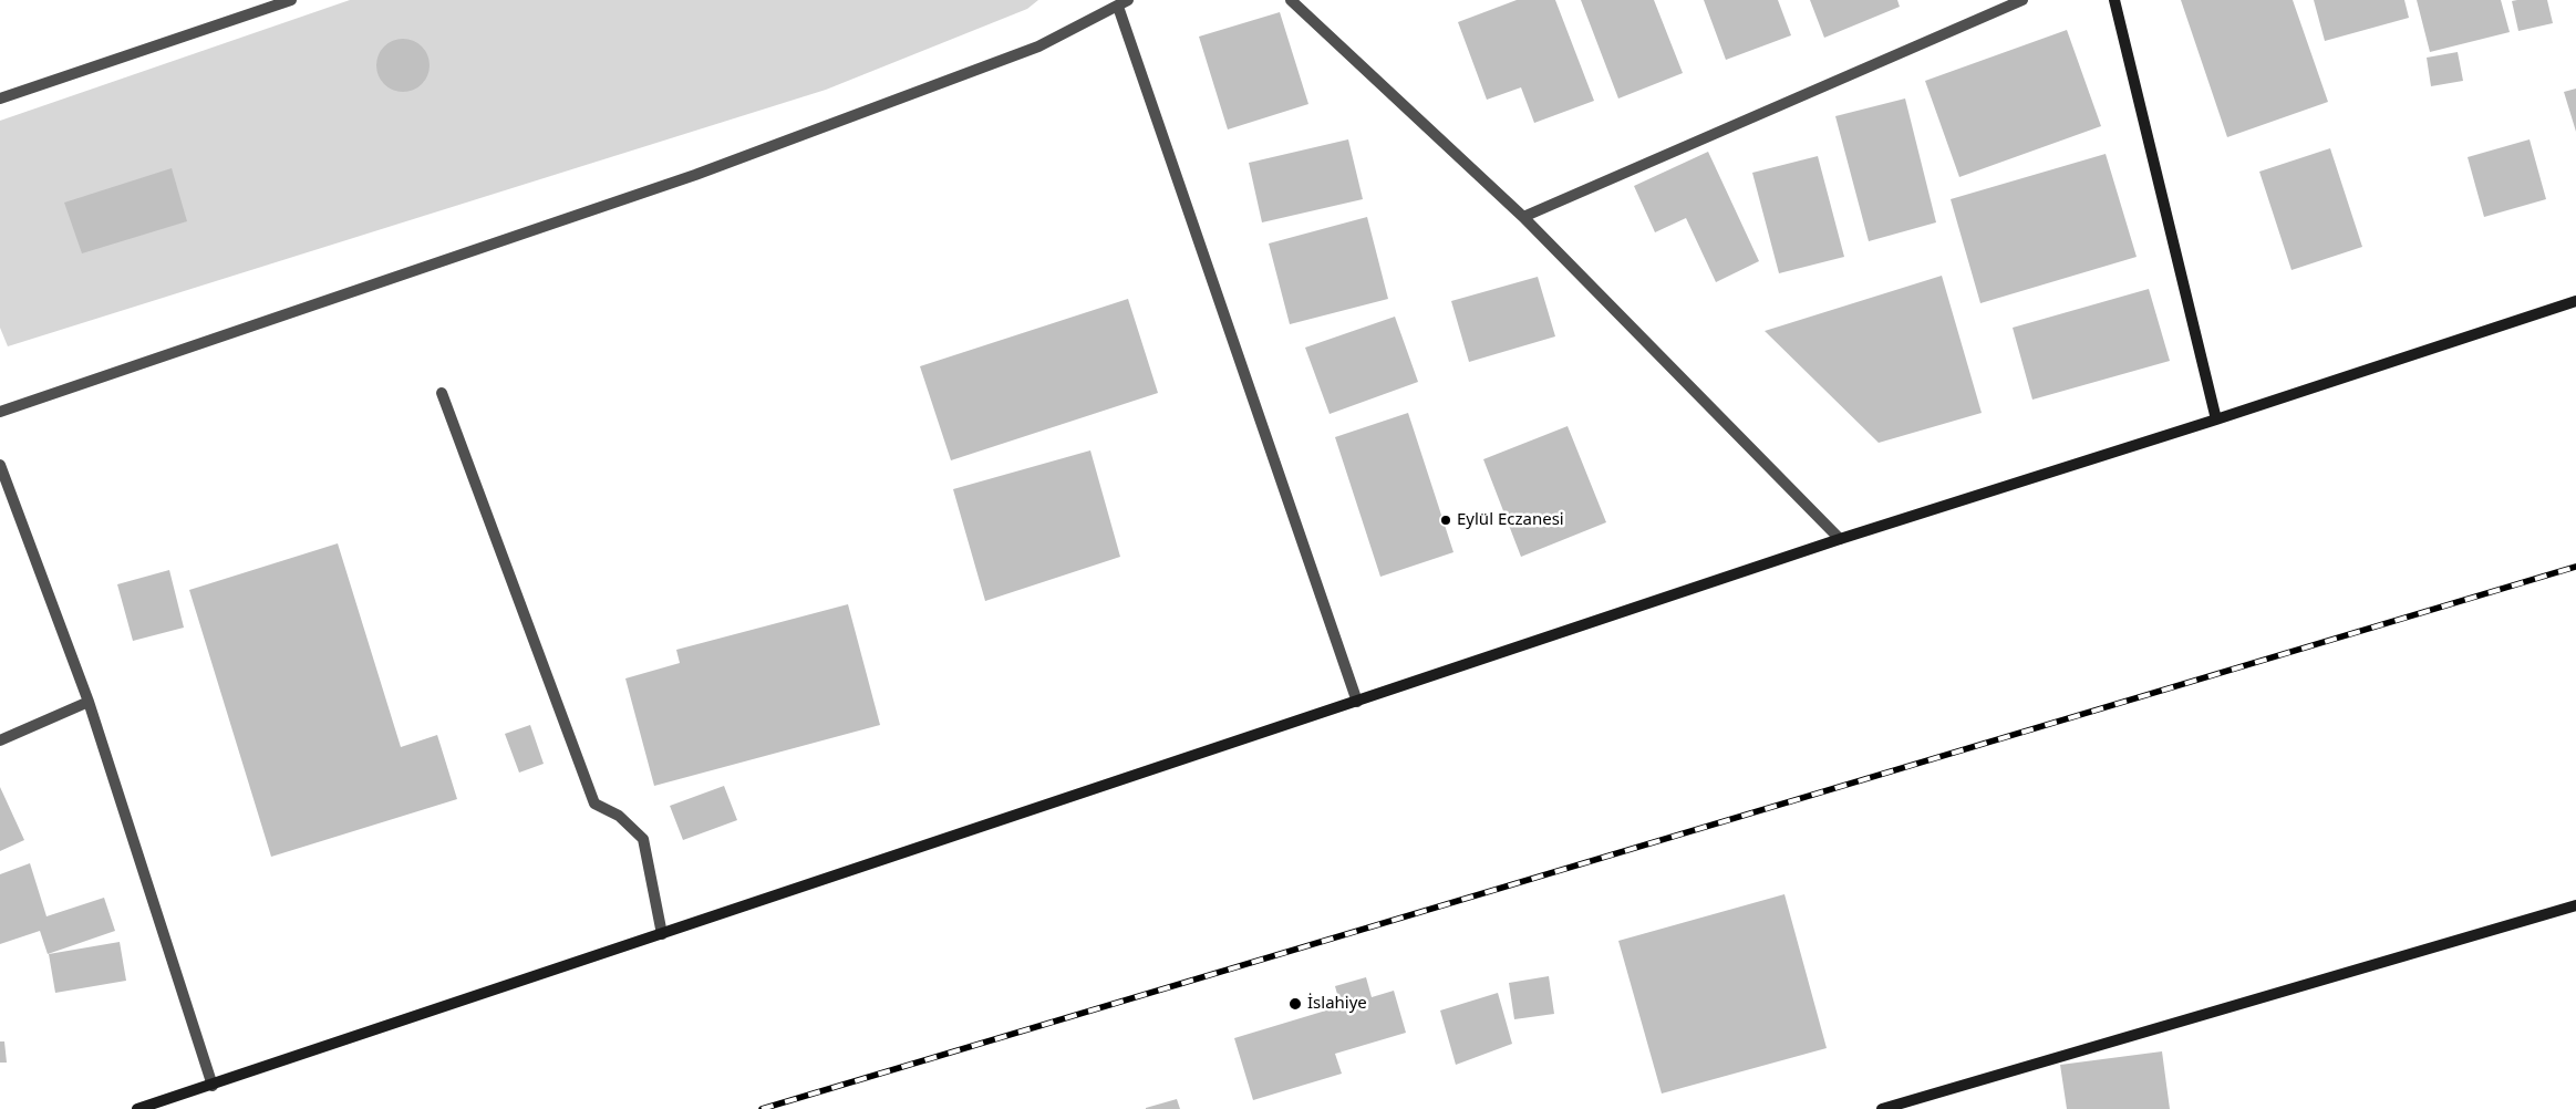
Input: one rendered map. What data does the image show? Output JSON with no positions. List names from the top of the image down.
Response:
{
  "places": ["Eylül Eczanesi", "İslahiye"]
}
